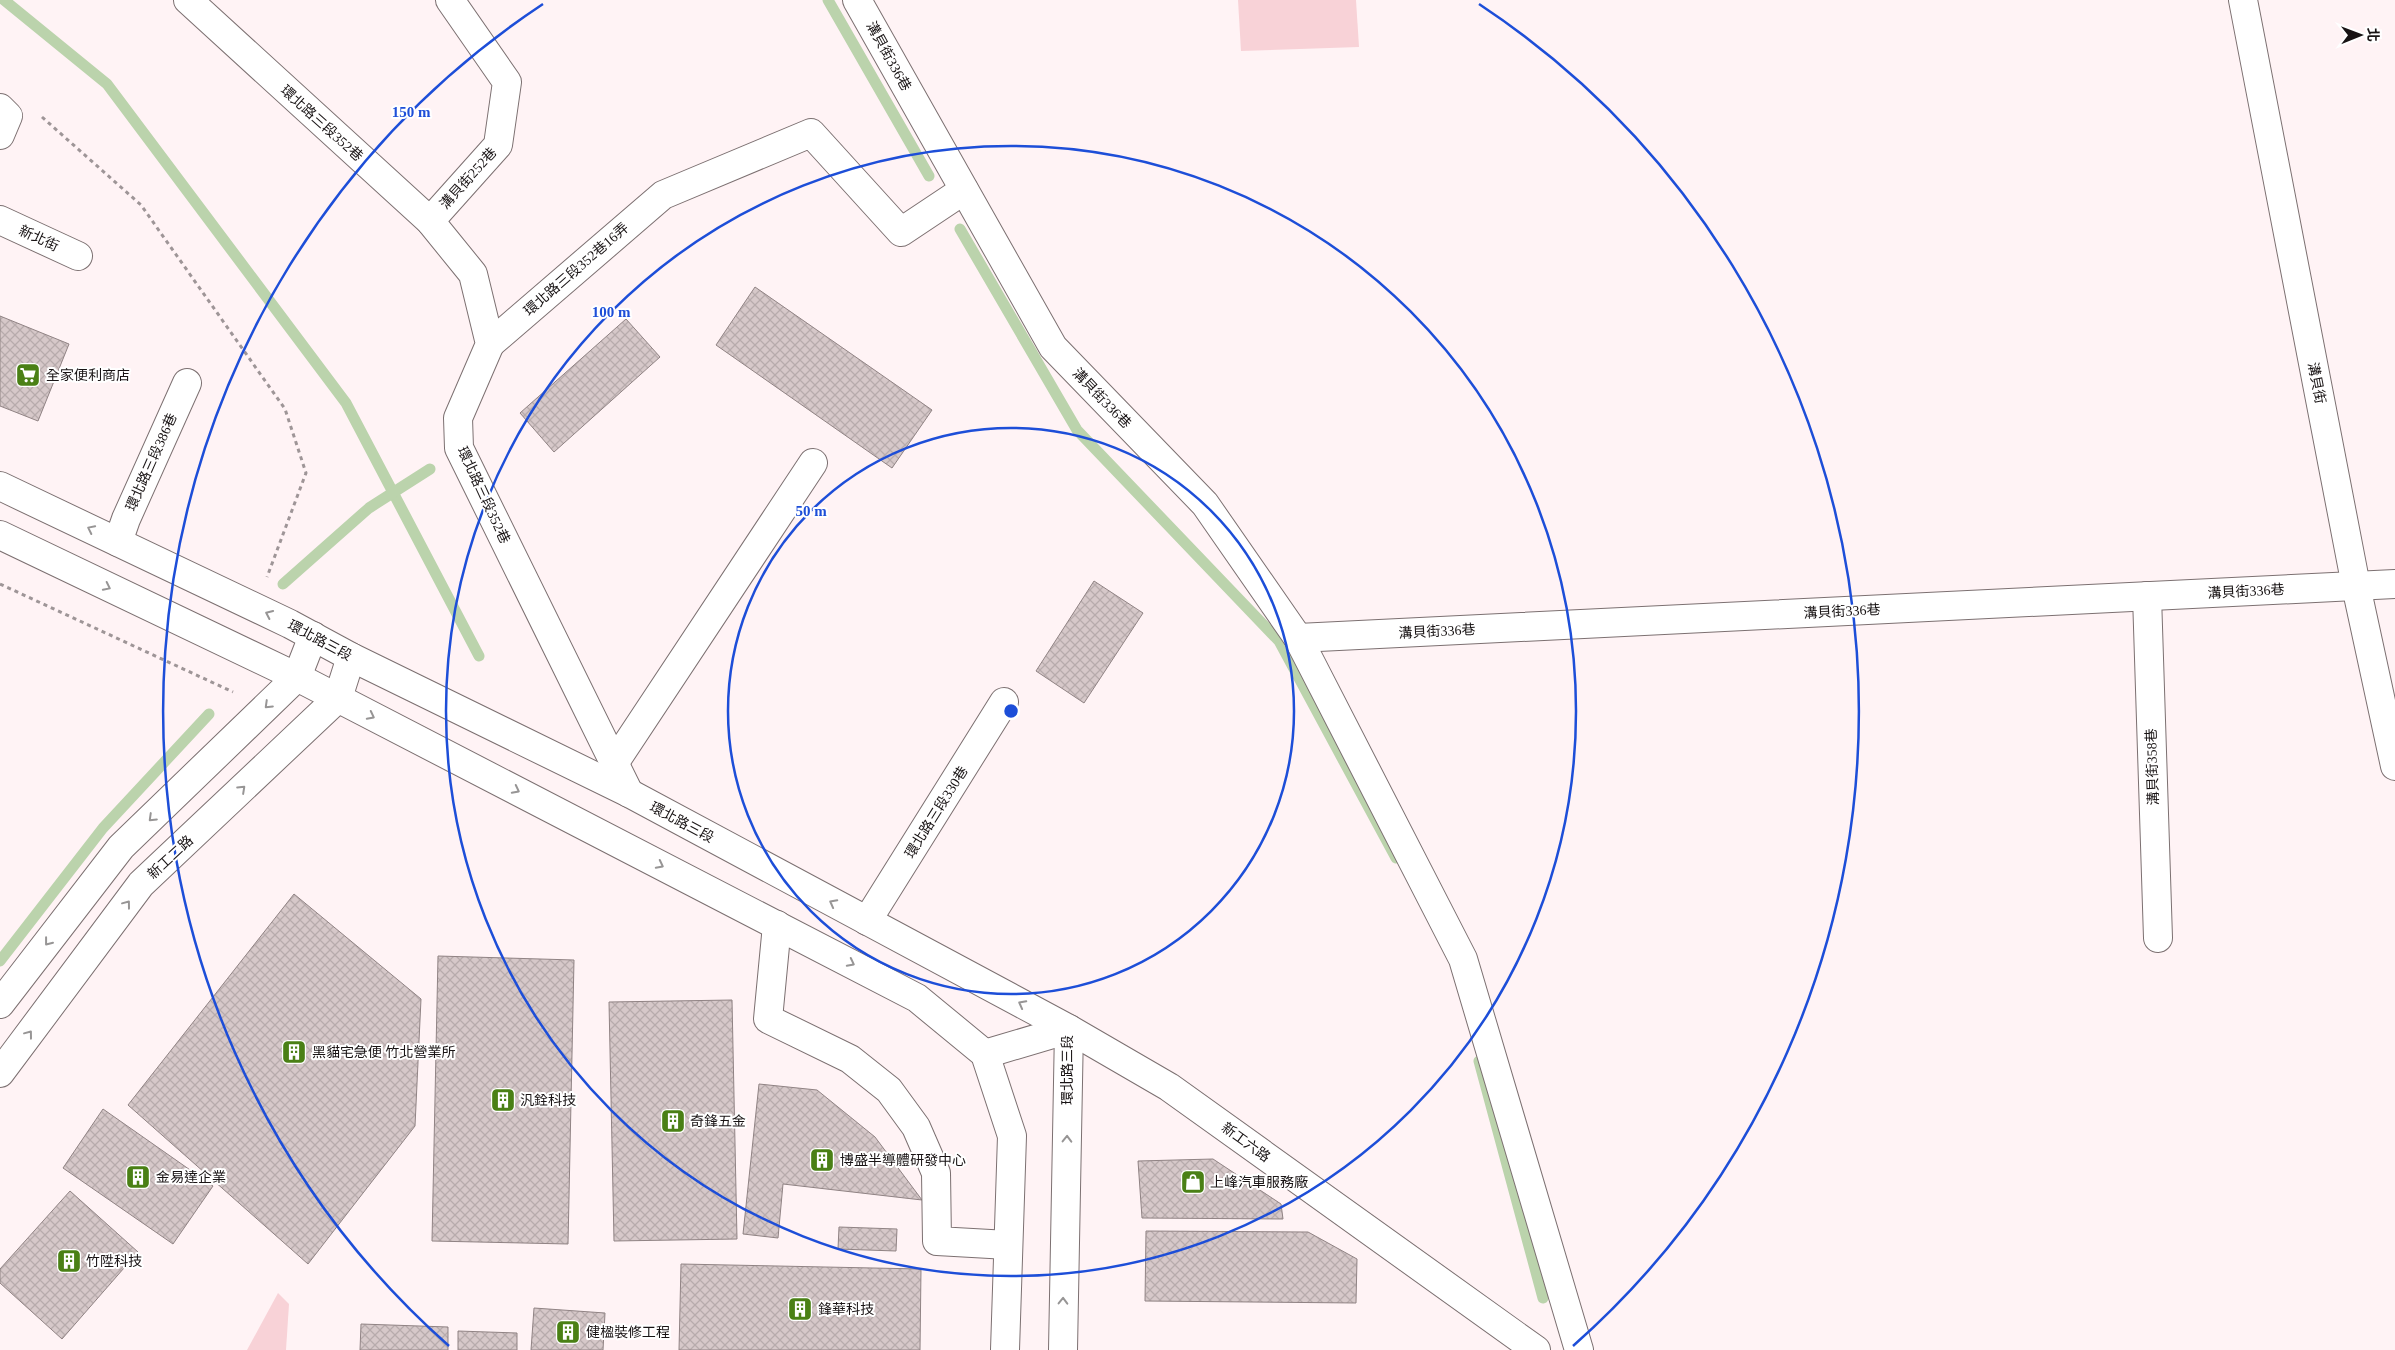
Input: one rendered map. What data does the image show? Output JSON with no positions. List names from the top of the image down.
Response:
{
  "streets": {
    "street": [
      "溝貝街336巷",
      "環北路三段352巷",
      "溝貝街252巷",
      "新北街",
      "環北路三段352巷16弄",
      "溝貝街",
      "環北路三段386巷",
      "環北路三段",
      "溝貝街358巷",
      "環北路三段330巷",
      "新工二路",
      "新工六路"
    ]
  },
  "crossings": [
    ["溝貝街336巷", "環北路三段352巷16弄"],
    ["溝貝街336巷", "溝貝街"],
    ["溝貝街336巷", "溝貝街358巷"],
    ["環北路三段352巷", "溝貝街252巷"],
    ["環北路三段352巷", "環北路三段352巷16弄"],
    ["環北路三段352巷", "環北路三段"],
    ["環北路三段386巷", "環北路三段"],
    ["環北路三段", "環北路三段330巷"],
    ["環北路三段", "新工二路"],
    ["環北路三段", "新工六路"]
  ],
  "places": {
    "supermarket": ["全家便利商店"],
    "building": [
      "黑貓宅急便 竹北營業所",
      "汎銓科技",
      "奇鋒五金",
      "博盛半導體研發中心",
      "金易達企業",
      "竹陞科技",
      "鋒華科技",
      "健楹裝修工程"
    ],
    "shop": ["上峰汽車服務廠"]
  },
  "north": "right",
  "rings": ["150 m", "100 m", "50 m"]
}
